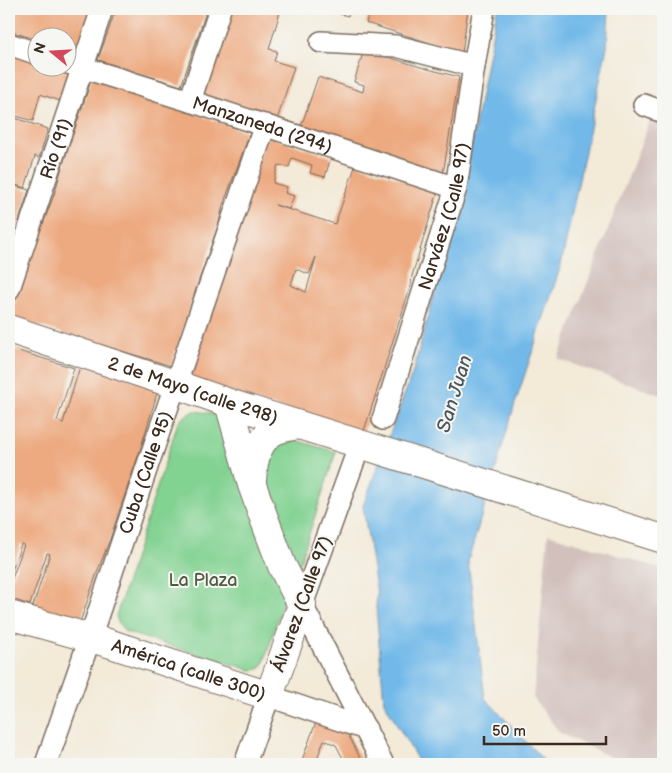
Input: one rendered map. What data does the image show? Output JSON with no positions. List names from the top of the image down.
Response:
{
  "streets": {
    "main road": ["2 de Mayo (calle 298)", "Álvarez (Calle 97)", "América (calle 300)"],
    "street": [
      "Manzaneda (294)",
      "Río (91)",
      "Narváez (Calle 97)",
      "Cuba (Calle 95)"
    ]
  },
  "crossings": [
    ["Manzaneda (294)", "Narváez (Calle 97)"],
    ["Manzaneda (294)", "Cuba (Calle 95)"],
    ["2 de Mayo (calle 298)", "Cuba (Calle 95)"],
    ["2 de Mayo (calle 298)", "Álvarez (Calle 97)"],
    ["Cuba (Calle 95)", "América (calle 300)"],
    ["Álvarez (Calle 97)", "América (calle 300)"]
  ],
  "water": ["San Juan"],
  "parks": ["La Plaza"],
  "scale_bar": "50 m",
  "north": "left"
}
